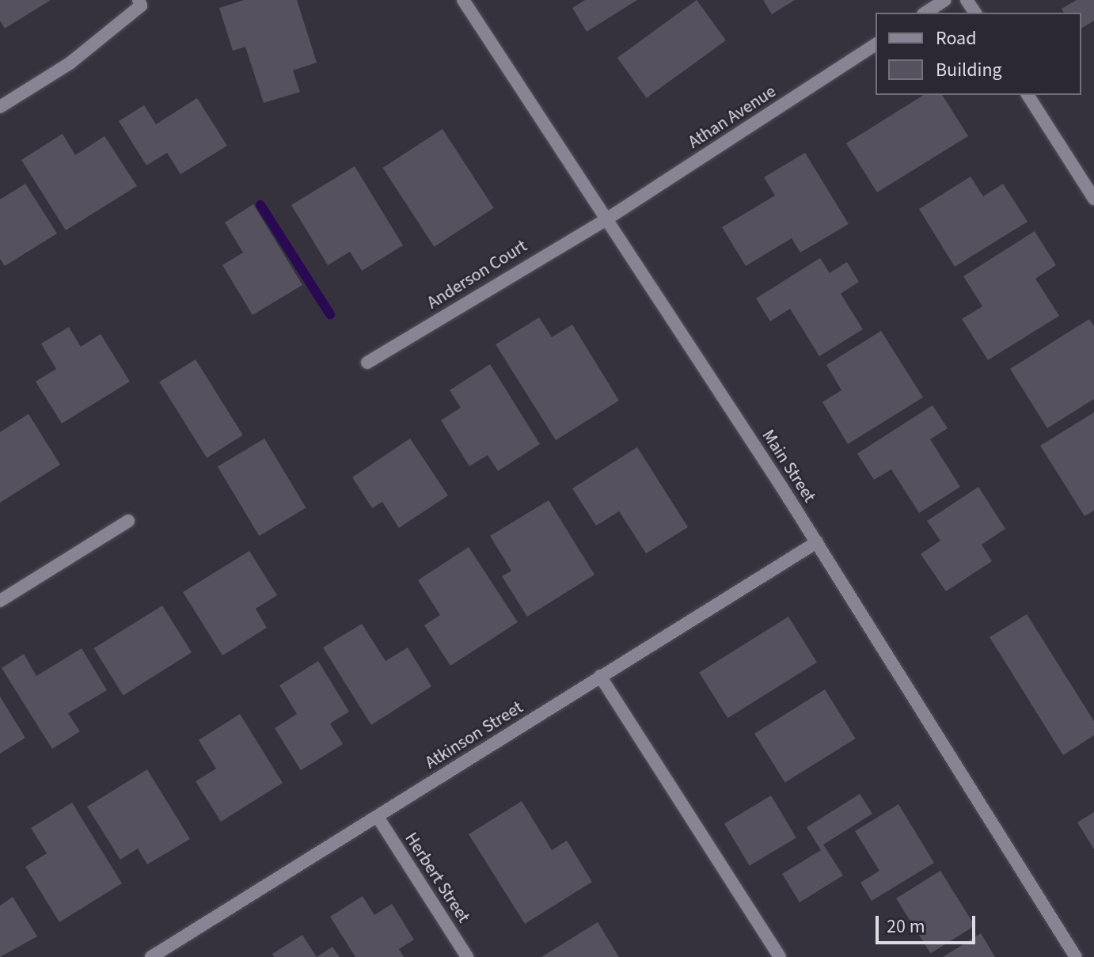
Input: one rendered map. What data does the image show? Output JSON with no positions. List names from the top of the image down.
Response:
{
  "streets": {
    "street": [
      "Athan Avenue",
      "Anderson Court",
      "Main Street",
      "Atkinson Street",
      "Herbert Street"
    ]
  },
  "crossings": [
    ["Athan Avenue", "Anderson Court"],
    ["Athan Avenue", "Main Street"],
    ["Anderson Court", "Main Street"],
    ["Main Street", "Atkinson Street"],
    ["Atkinson Street", "Herbert Street"]
  ],
  "legend": ["Road", "Building"],
  "scale_bar": "20 m"
}
